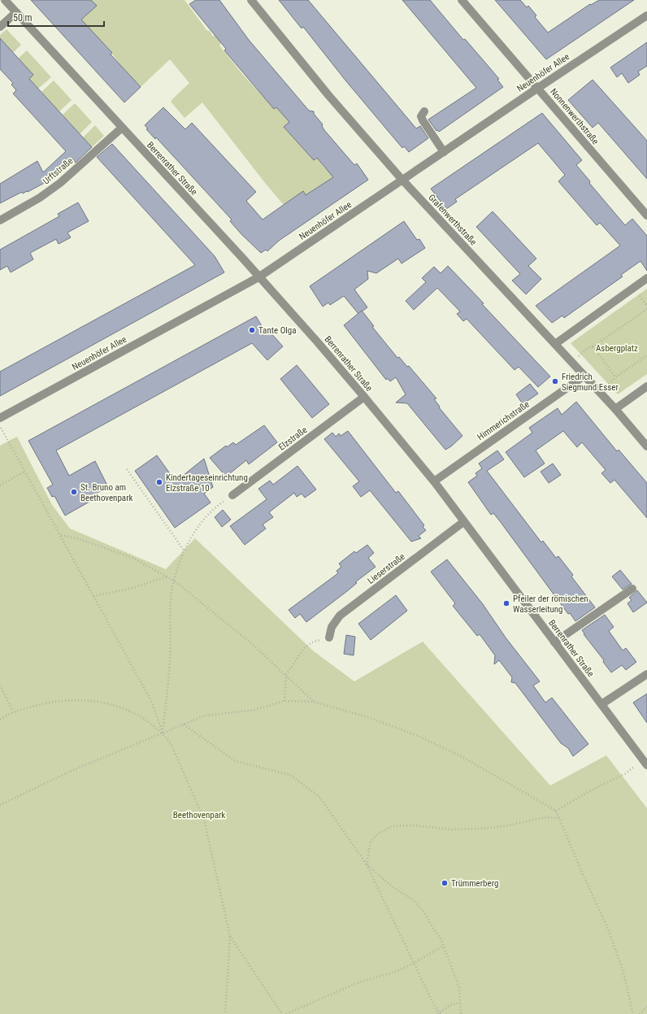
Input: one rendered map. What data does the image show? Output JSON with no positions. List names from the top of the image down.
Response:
{
  "streets": {
    "street": [
      "Neuenhöfer Allee",
      "Nonnenwerthstraße",
      "Berrenrather Straße",
      "Urftstraße",
      "Grafenwerthstraße",
      "Himmerichstraße",
      "Elzstraße",
      "Lieserstraße"
    ]
  },
  "crossings": [
    ["Neuenhöfer Allee", "Nonnenwerthstraße"],
    ["Neuenhöfer Allee", "Berrenrather Straße"],
    ["Neuenhöfer Allee", "Grafenwerthstraße"],
    ["Berrenrather Straße", "Urftstraße"],
    ["Berrenrather Straße", "Himmerichstraße"],
    ["Berrenrather Straße", "Elzstraße"],
    ["Berrenrather Straße", "Lieserstraße"],
    ["Grafenwerthstraße", "Himmerichstraße"]
  ],
  "parks": ["Asbergplatz", "Beethovenpark"],
  "places": [
    "Tante Olga",
    "Friedrich Siegmund Esser",
    "Kindertageseinrichtung Elzstraße 10",
    "St. Bruno am Beethovenpark",
    "Pfeiler der römischen Wasserleitung",
    "Trümmerberg"
  ],
  "scale_bar": "50 m"
}
